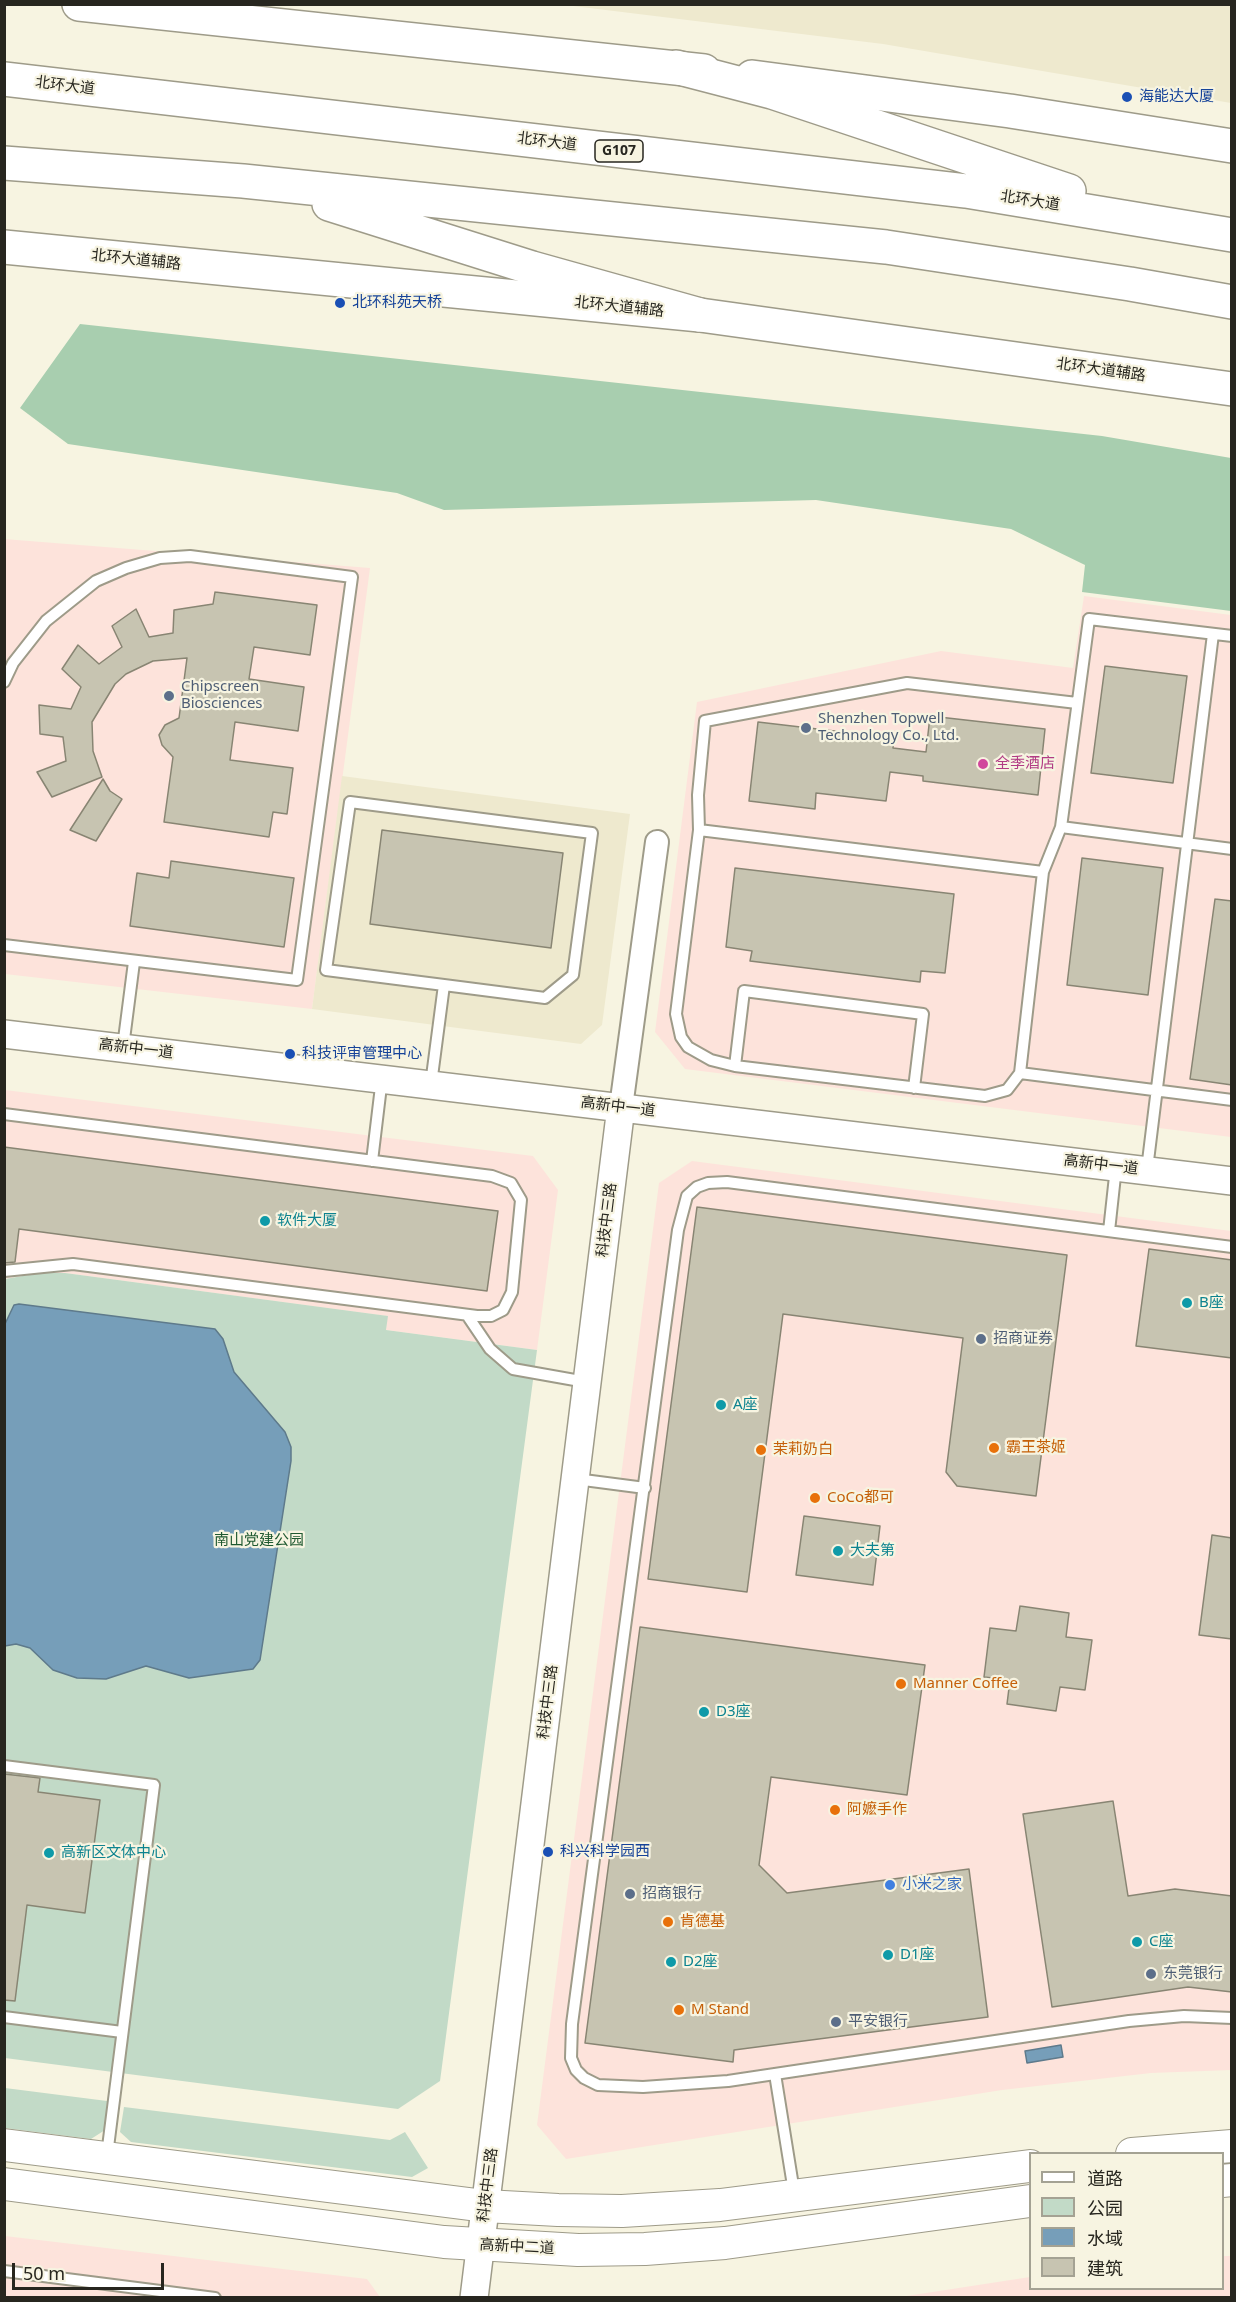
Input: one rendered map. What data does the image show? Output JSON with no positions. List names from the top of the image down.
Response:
{
  "streets": {
    "main road": [
      "北环大道",
      "G107",
      "北环大道辅路",
      "高新中二道"
    ],
    "street": ["高新中一道", "科技中三路"]
  },
  "crossings": [
    ["高新中一道", "科技中三路"],
    ["科技中三路", "高新中二道"]
  ],
  "parks": ["南山党建公园"],
  "places": [
    "海能达大厦",
    "北环科苑天桥",
    "Chipscreen Biosciences",
    "Shenzhen Topwell Technology Co., Ltd.",
    "全季酒店",
    "科技评审管理中心",
    "软件大厦",
    "B座",
    "招商证券",
    "A座",
    "霸王茶姬",
    "茉莉奶白",
    "CoCo都可",
    "大夫第",
    "Manner Coffee",
    "D3座",
    "阿嬷手作",
    "科兴科学园西",
    "高新区文体中心",
    "小米之家",
    "招商银行",
    "肯德基",
    "C座",
    "D1座",
    "D2座",
    "东莞银行",
    "M Stand",
    "平安银行"
  ],
  "legend": [
    "道路",
    "公园",
    "水域",
    "建筑"
  ],
  "scale_bar": "50 m"
}
